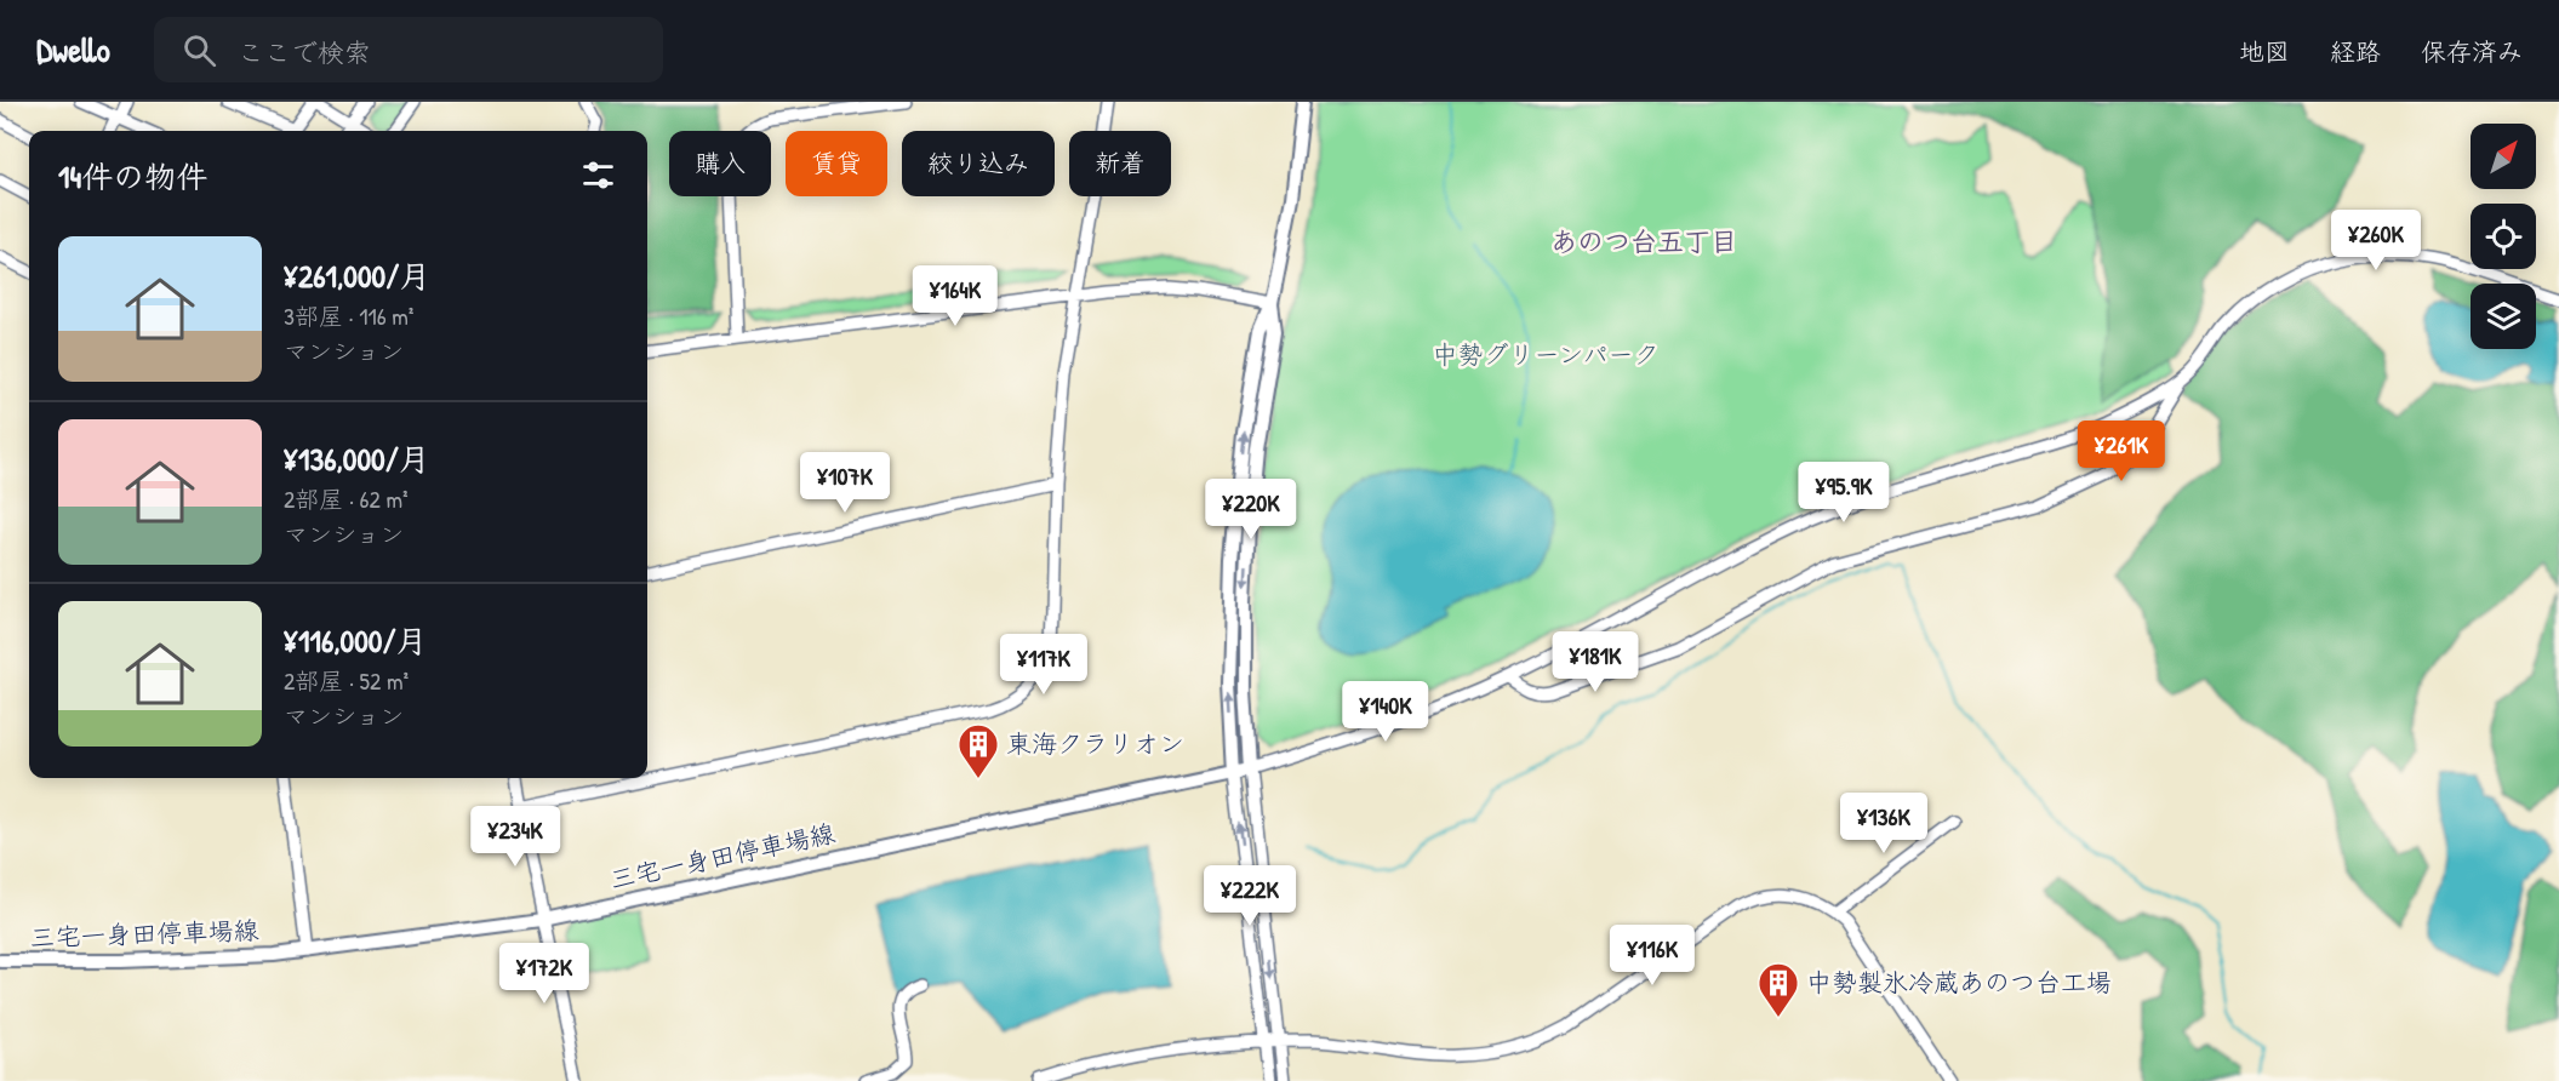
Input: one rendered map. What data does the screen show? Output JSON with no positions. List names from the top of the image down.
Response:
{
  "streets": {
    "main road": ["三宅一身田停車場線"]
  },
  "districts": ["あのつ台五丁目"],
  "parks": ["中勢グリーンパーク"],
  "places": {
    "building": ["東海クラリオン", "中勢製氷冷蔵あのつ台工場"]
  },
  "north": "top right",
  "page": {
    "header": "Dwello",
    "search": "ここで検索",
    "nav": ["地図", "経路", "保存済み"],
    "chip": [
      "購入",
      "賃貸",
      "絞り込み",
      "新着"
    ],
    "heading": "14件の物件",
    "price": [
      "¥260K",
      "¥164K",
      "¥261K",
      "¥107K",
      "¥95.9K",
      "¥220K",
      "¥181K",
      "¥117K",
      "¥140K",
      "¥136K",
      "¥234K",
      "¥222K",
      "¥116K",
      "¥172K"
    ],
    "list": [
      {
        "name": "¥261,000/月",
        "note": "3部屋 · 116 m² · マンション"
      },
      {
        "name": "¥136,000/月",
        "note": "2部屋 · 62 m² · マンション"
      },
      {
        "name": "¥116,000/月",
        "note": "2部屋 · 52 m² · マンション"
      }
    ]
  }
}
